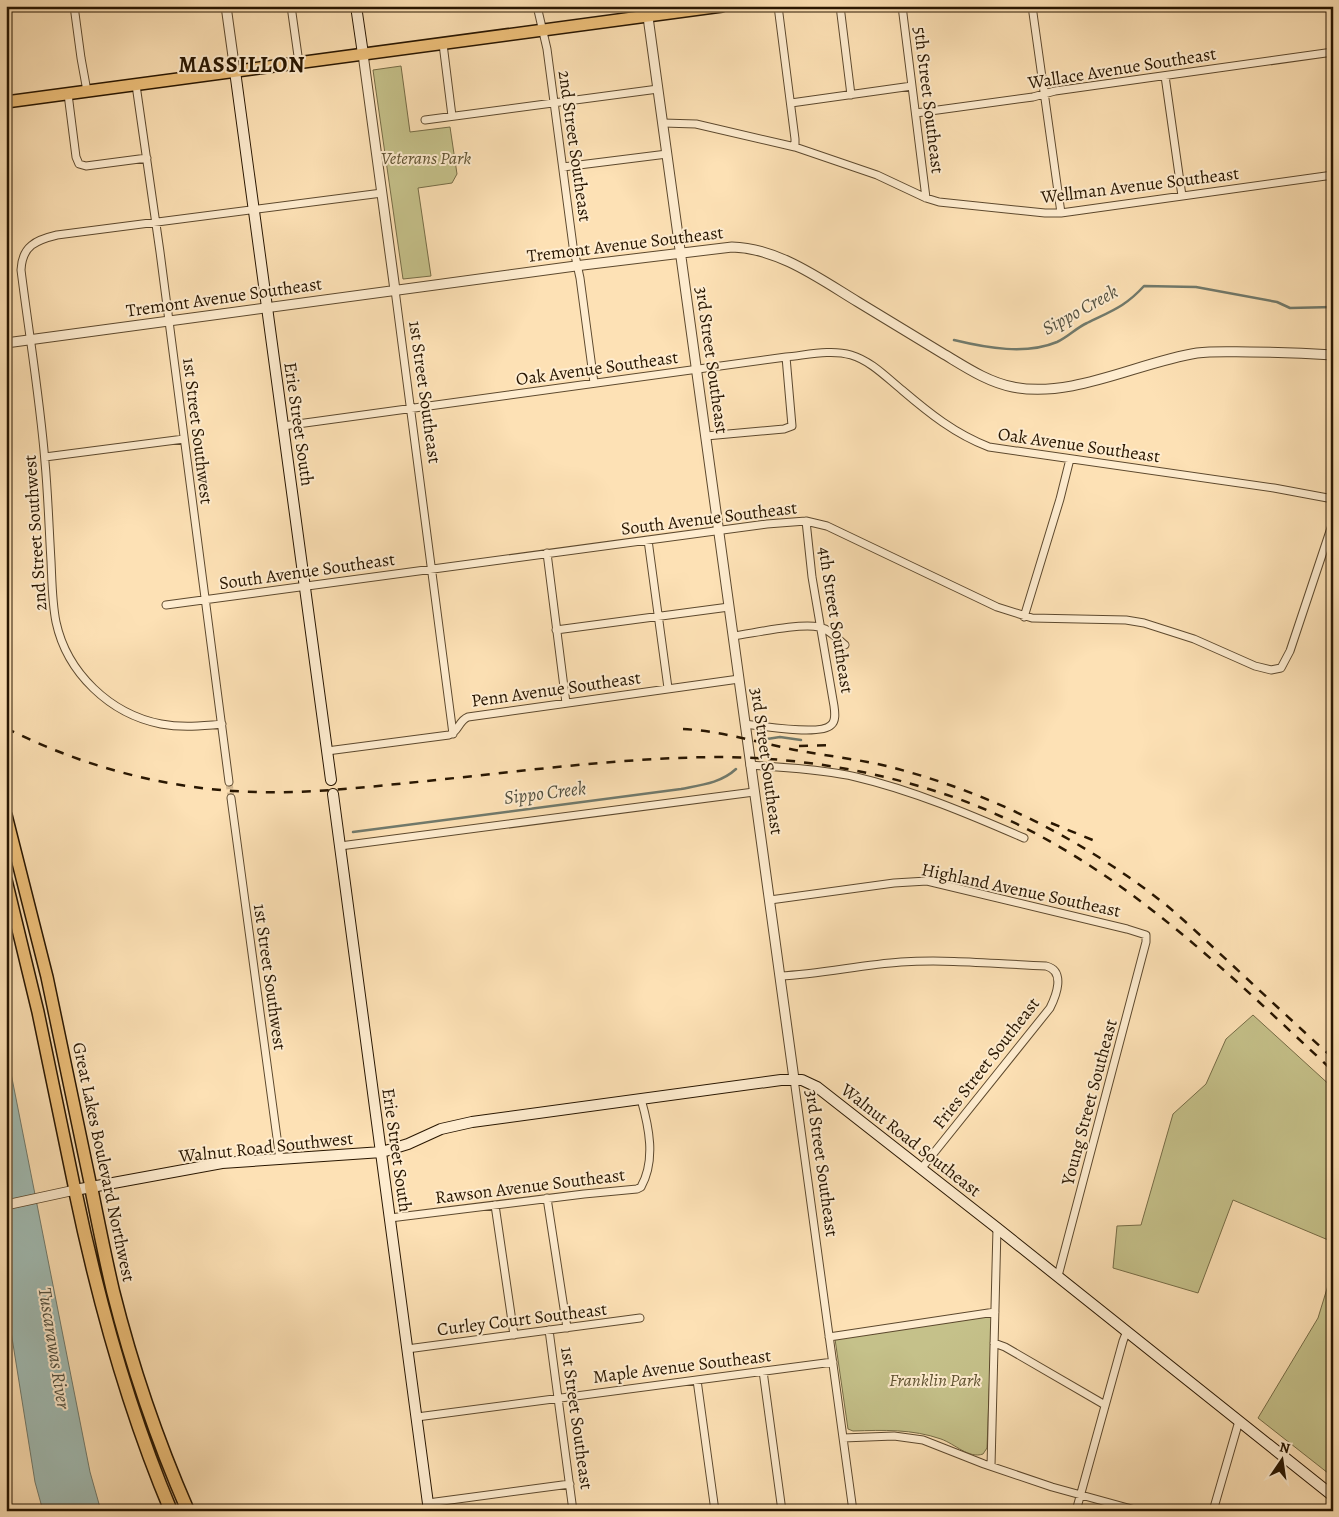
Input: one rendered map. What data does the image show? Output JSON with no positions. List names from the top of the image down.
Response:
{
  "streets": {
    "highway": ["Great Lakes Boulevard Northwest"],
    "main road": ["Erie Street South", "Walnut Road Southeast", "Walnut Road Southwest"],
    "street": [
      "Wallace Avenue Southeast",
      "5th Street Southeast",
      "2nd Street Southeast",
      "Wellman Avenue Southeast",
      "Tremont Avenue Southeast",
      "3rd Street Southeast",
      "Oak Avenue Southeast",
      "1st Street Southeast",
      "1st Street Southwest",
      "South Avenue Southeast",
      "2nd Street Southwest",
      "4th Street Southeast",
      "Penn Avenue Southeast",
      "Highland Avenue Southeast",
      "Fries Street Southeast",
      "Young Street Southeast",
      "Rawson Avenue Southeast",
      "Curley Court Southeast",
      "Maple Avenue Southeast"
    ]
  },
  "crossings": [
    ["Wallace Avenue Southeast", "5th Street Southeast"],
    ["5th Street Southeast", "Wellman Avenue Southeast"],
    ["2nd Street Southeast", "Tremont Avenue Southeast"],
    ["2nd Street Southeast", "Oak Avenue Southeast"],
    ["Wellman Avenue Southeast", "3rd Street Southeast"],
    ["Tremont Avenue Southeast", "3rd Street Southeast"],
    ["Tremont Avenue Southeast", "1st Street Southeast"],
    ["Tremont Avenue Southeast", "Erie Street South"],
    ["Tremont Avenue Southeast", "1st Street Southwest"],
    ["Tremont Avenue Southeast", "2nd Street Southwest"],
    ["3rd Street Southeast", "Oak Avenue Southeast"],
    ["3rd Street Southeast", "South Avenue Southeast"],
    ["3rd Street Southeast", "4th Street Southeast"],
    ["3rd Street Southeast", "Penn Avenue Southeast"],
    ["3rd Street Southeast", "Highland Avenue Southeast"],
    ["3rd Street Southeast", "Fries Street Southeast"],
    ["3rd Street Southeast", "Walnut Road Southeast"],
    ["3rd Street Southeast", "Maple Avenue Southeast"],
    ["Oak Avenue Southeast", "1st Street Southeast"],
    ["Oak Avenue Southeast", "Erie Street South"],
    ["1st Street Southeast", "South Avenue Southeast"],
    ["1st Street Southeast", "2nd Street Southwest"],
    ["1st Street Southeast", "Penn Avenue Southeast"],
    ["1st Street Southeast", "Curley Court Southeast"],
    ["1st Street Southeast", "Maple Avenue Southeast"],
    ["Erie Street South", "South Avenue Southeast"],
    ["Erie Street South", "2nd Street Southwest"],
    ["Erie Street South", "Walnut Road Southeast"],
    ["Erie Street South", "Walnut Road Southwest"],
    ["Erie Street South", "Rawson Avenue Southeast"],
    ["Erie Street South", "Curley Court Southeast"],
    ["Erie Street South", "Maple Avenue Southeast"],
    ["1st Street Southwest", "South Avenue Southeast"],
    ["1st Street Southwest", "2nd Street Southwest"],
    ["1st Street Southwest", "Walnut Road Southwest"],
    ["South Avenue Southeast", "4th Street Southeast"],
    ["Highland Avenue Southeast", "Young Street Southeast"],
    ["Fries Street Southeast", "Walnut Road Southeast"],
    ["Young Street Southeast", "Walnut Road Southeast"],
    ["Walnut Road Southeast", "Walnut Road Southwest"],
    ["Walnut Road Southeast", "Rawson Avenue Southeast"],
    ["Walnut Road Southwest", "Great Lakes Boulevard Northwest"]
  ],
  "districts": ["MASSILLON"],
  "water": ["Sippo Creek", "Tuscarawas River"],
  "parks": ["Veterans Park", "Franklin Park"],
  "north": "top"
}
